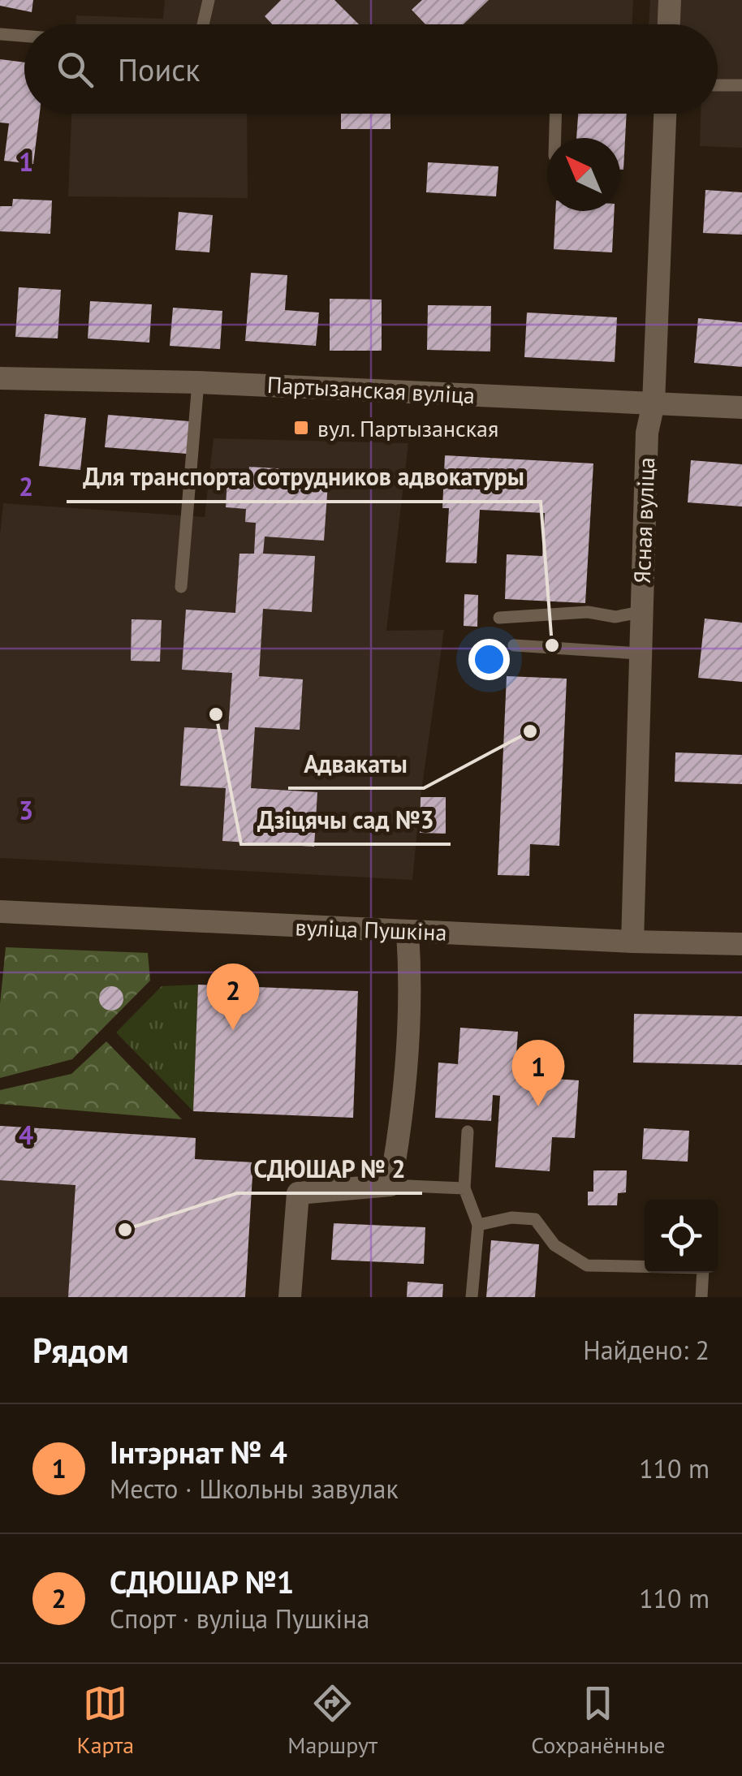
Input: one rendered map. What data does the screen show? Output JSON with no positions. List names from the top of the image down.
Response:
{
  "streets": {
    "street": ["Партызанская вуліца", "Ясная вуліца", "вуліца Пушкіна"]
  },
  "crossings": [
    ["Партызанская вуліца", "Ясная вуліца"],
    ["Ясная вуліца", "вуліца Пушкіна"]
  ],
  "places": {
    "transit": ["вул. Партызанская"],
    "other": [
      "Для транспорта сотрудников адвокатуры",
      "Дзіцячы сад №3",
      "Адвакаты",
      "СДЮШАР № 2"
    ]
  },
  "north": "top left",
  "page": {
    "search": "Поиск",
    "pins": ["2", "1"],
    "heading": ["Рядом", "Найдено: 2"],
    "list": [
      {
        "mark": "1",
        "name": "Інтэрнат № 4",
        "note": "Место · Школьны завулак",
        "value": "110 m"
      },
      {
        "mark": "2",
        "name": "СДЮШАР №1",
        "note": "Спорт · вуліца Пушкіна",
        "value": "110 m"
      }
    ],
    "nav": ["Карта", "Маршрут", "Сохранённые"]
  },
  "grid": {
    "rows": [
      "1",
      "2",
      "3",
      "4"
    ]
  }
}
